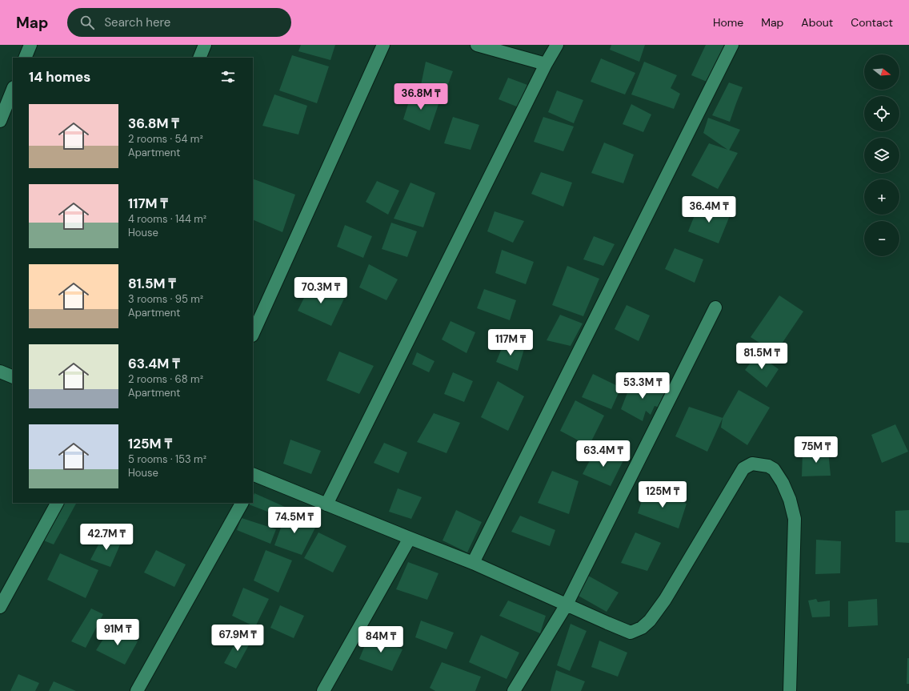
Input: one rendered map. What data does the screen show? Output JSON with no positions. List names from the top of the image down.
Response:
{
  "north": "right",
  "page": {
    "header": "Map",
    "search": "Search here",
    "nav": [
      "Home",
      "Map",
      "About",
      "Contact"
    ],
    "map_buttons": ["+", "−"],
    "heading": "14 homes",
    "price": [
      "36.8M ₸",
      "36.4M ₸",
      "70.3M ₸",
      "117M ₸",
      "81.5M ₸",
      "53.3M ₸",
      "75M ₸",
      "63.4M ₸",
      "125M ₸",
      "74.5M ₸",
      "42.7M ₸",
      "91M ₸",
      "67.9M ₸",
      "84M ₸"
    ],
    "list": [
      {
        "name": "36.8M ₸",
        "note": "2 rooms · 54 m² · Apartment"
      },
      {
        "name": "117M ₸",
        "note": "4 rooms · 144 m² · House"
      },
      {
        "name": "81.5M ₸",
        "note": "3 rooms · 95 m² · Apartment"
      },
      {
        "name": "63.4M ₸",
        "note": "2 rooms · 68 m² · Apartment"
      },
      {
        "name": "125M ₸",
        "note": "5 rooms · 153 m² · House"
      }
    ]
  }
}
